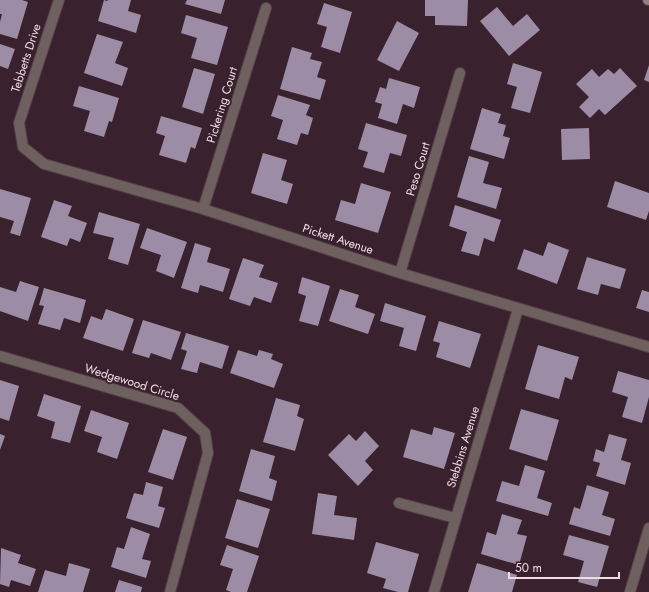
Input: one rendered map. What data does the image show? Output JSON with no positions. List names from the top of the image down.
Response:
{
  "streets": {
    "street": [
      "Tebbetts Drive",
      "Pickering Court",
      "Peso Court",
      "Pickett Avenue",
      "Wedgewood Circle",
      "Stebbins Avenue"
    ]
  },
  "crossings": [
    ["Tebbetts Drive", "Pickett Avenue"],
    ["Pickering Court", "Pickett Avenue"],
    ["Peso Court", "Pickett Avenue"],
    ["Pickett Avenue", "Stebbins Avenue"]
  ],
  "scale_bar": "50 m"
}
